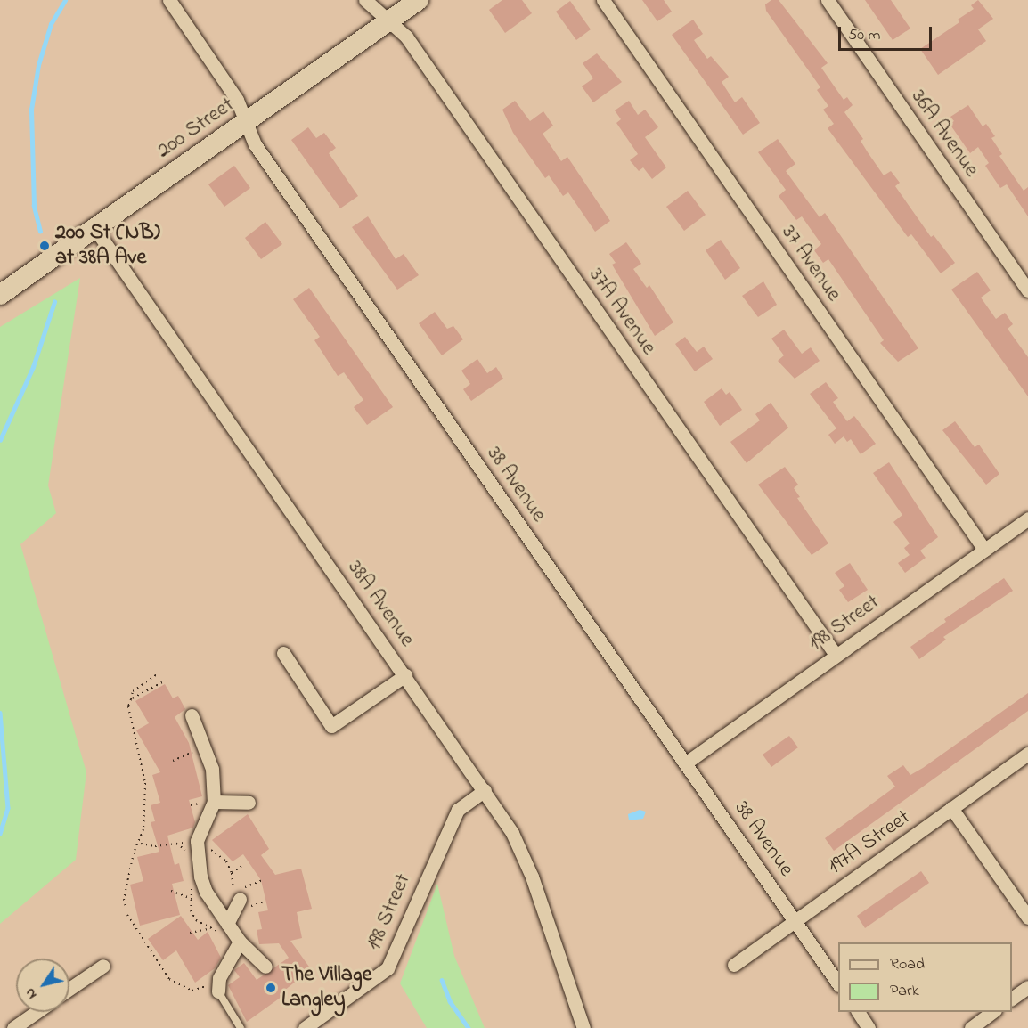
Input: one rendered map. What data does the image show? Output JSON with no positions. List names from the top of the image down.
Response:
{
  "streets": {
    "main road": ["200 Street"],
    "street": [
      "36A Avenue",
      "37 Avenue",
      "37A Avenue",
      "38 Avenue",
      "38A Avenue",
      "198 Street",
      "197A Street"
    ]
  },
  "crossings": [
    ["200 Street", "37A Avenue"],
    ["200 Street", "38 Avenue"],
    ["200 Street", "38A Avenue"],
    ["37 Avenue", "198 Street"],
    ["37A Avenue", "198 Street"],
    ["38 Avenue", "198 Street"],
    ["38 Avenue", "197A Street"],
    ["38A Avenue", "198 Street"]
  ],
  "places": ["200 St (NB) at 38A Ave", "The Village Langley"],
  "legend": ["Road", "Park"],
  "scale_bar": "50 m",
  "north": "bottom left"
}
